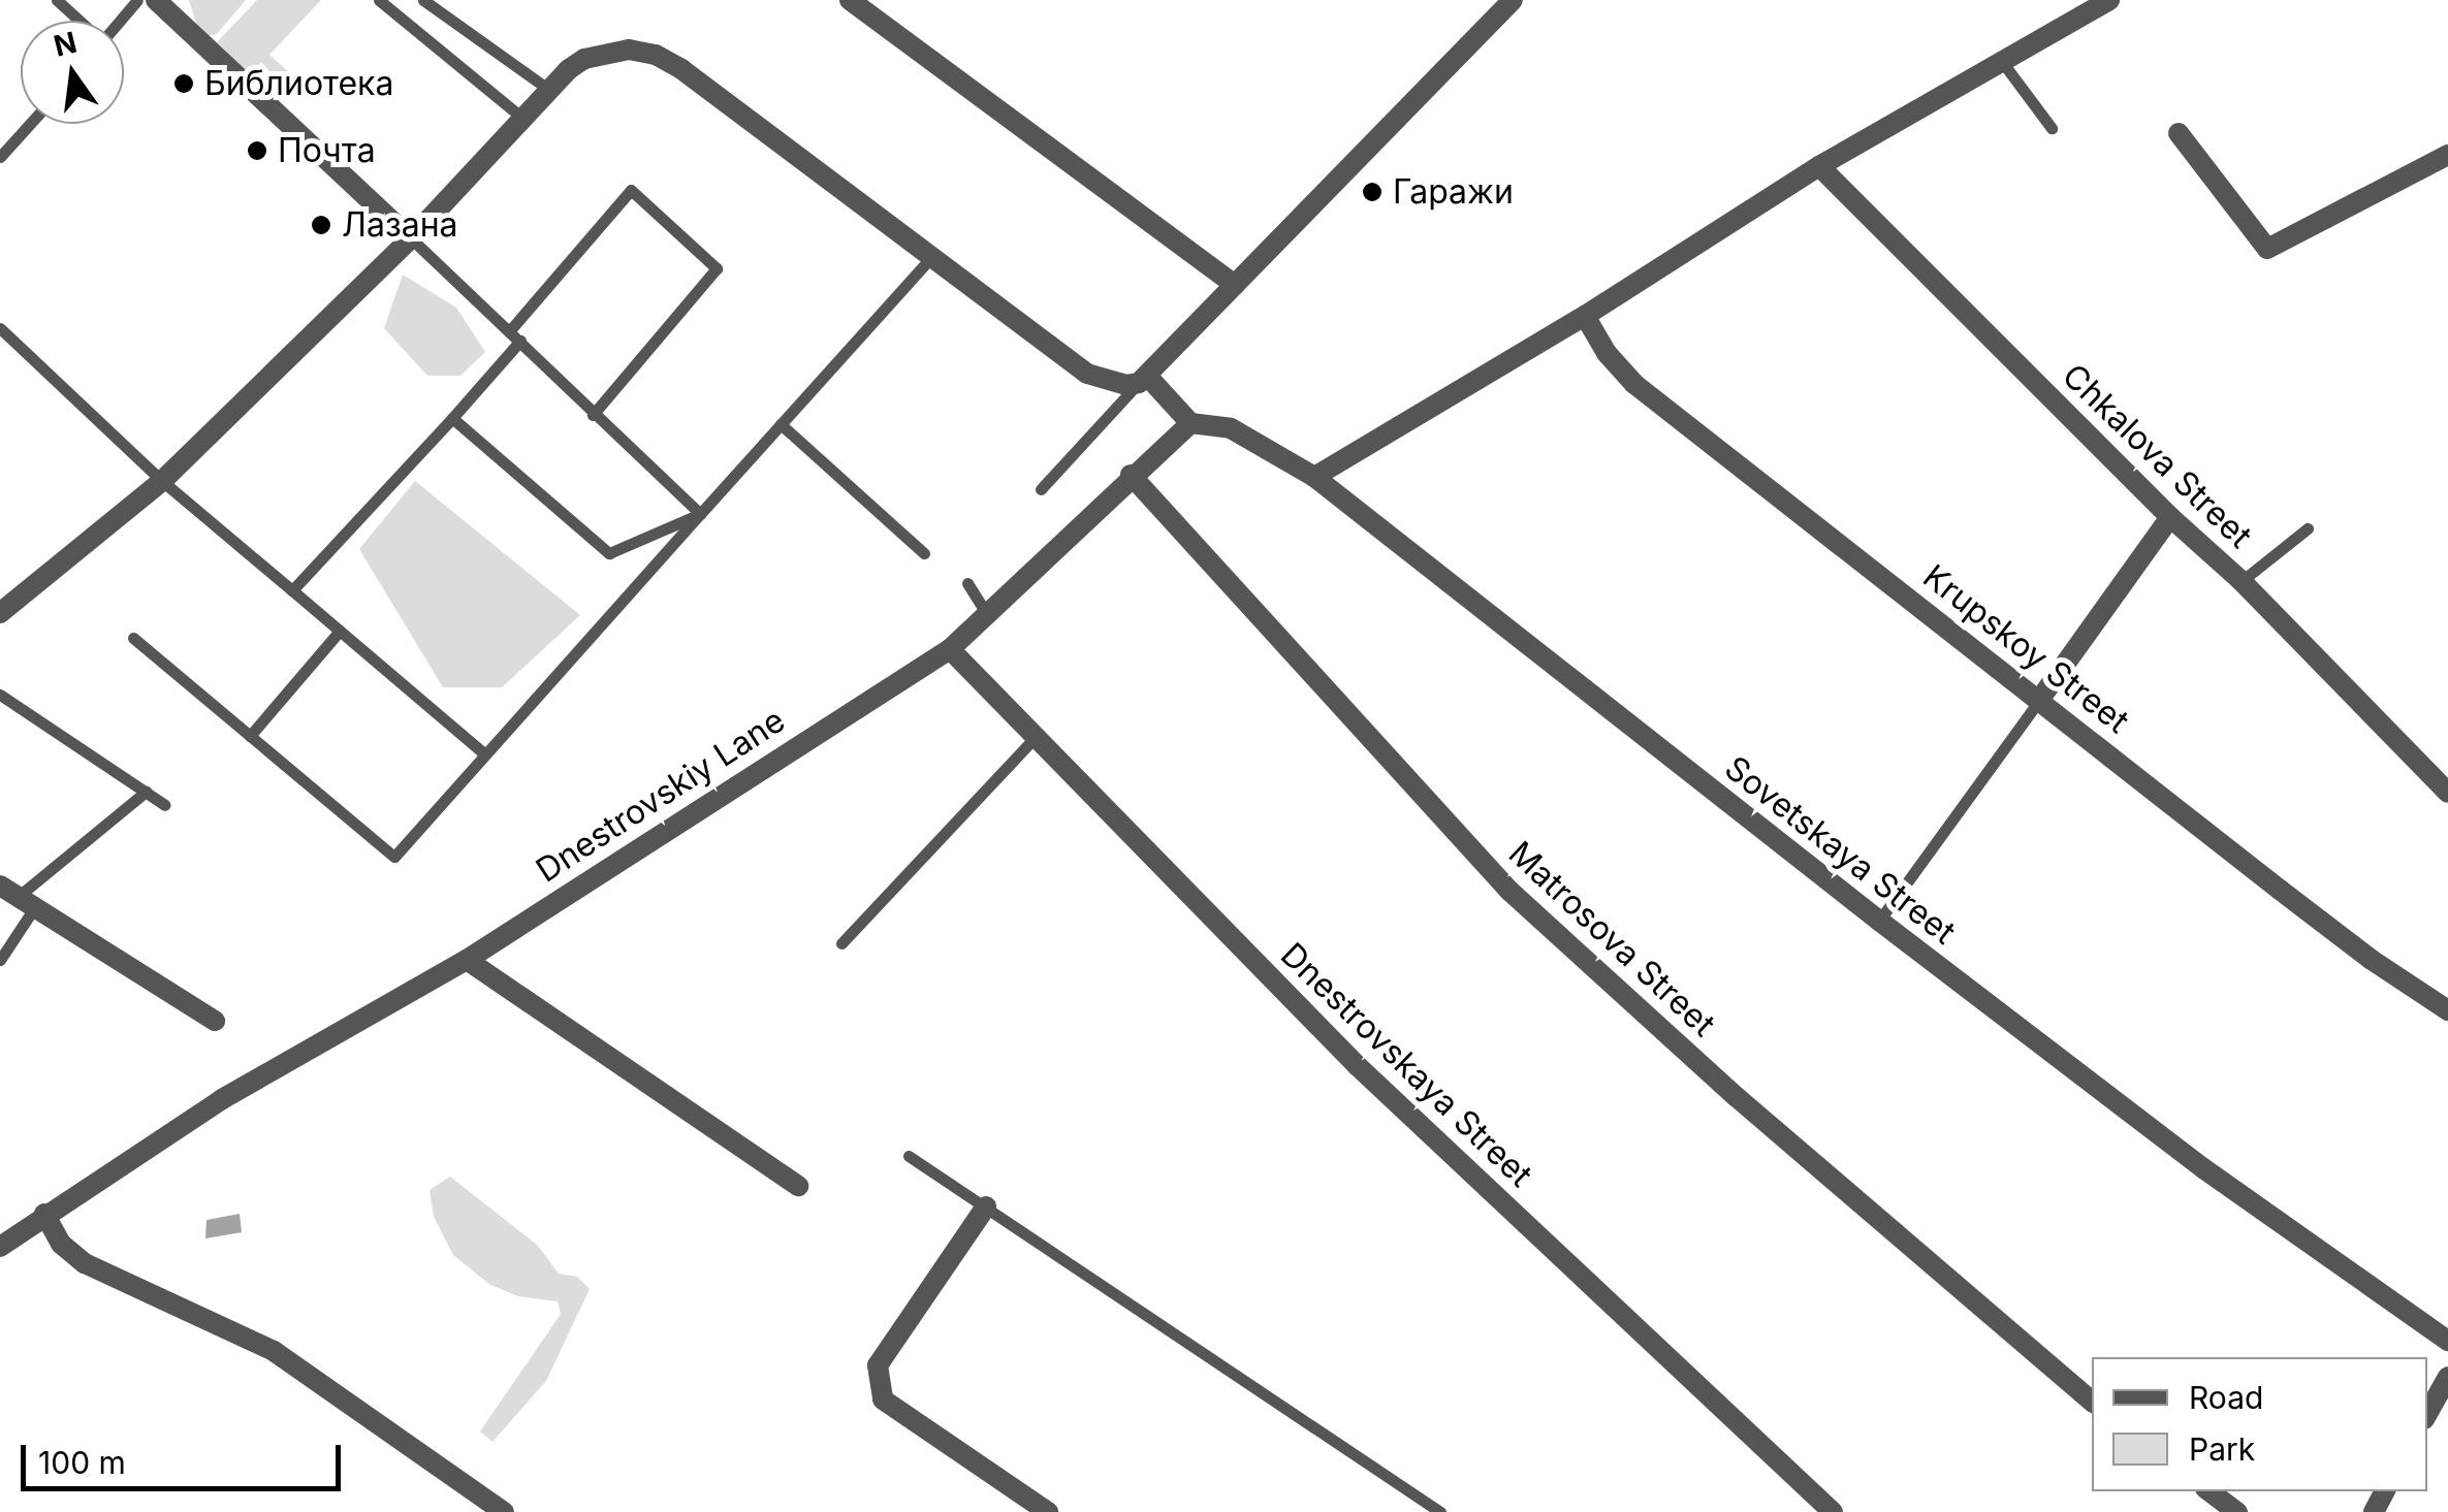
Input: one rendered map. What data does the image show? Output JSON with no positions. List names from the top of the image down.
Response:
{
  "streets": {
    "street": [
      "Chkalova Street",
      "Krupskoy Street",
      "Dnestrovskiy Lane",
      "Sovetskaya Street",
      "Matrosova Street",
      "Dnestrovskaya Street"
    ]
  },
  "crossings": [
    ["Dnestrovskiy Lane", "Sovetskaya Street"],
    ["Dnestrovskiy Lane", "Matrosova Street"],
    ["Dnestrovskiy Lane", "Dnestrovskaya Street"]
  ],
  "places": [
    "Библиотека",
    "Почта",
    "Гаражи",
    "Лазана"
  ],
  "legend": ["Road", "Park"],
  "scale_bar": "100 m",
  "north": "top"
}
